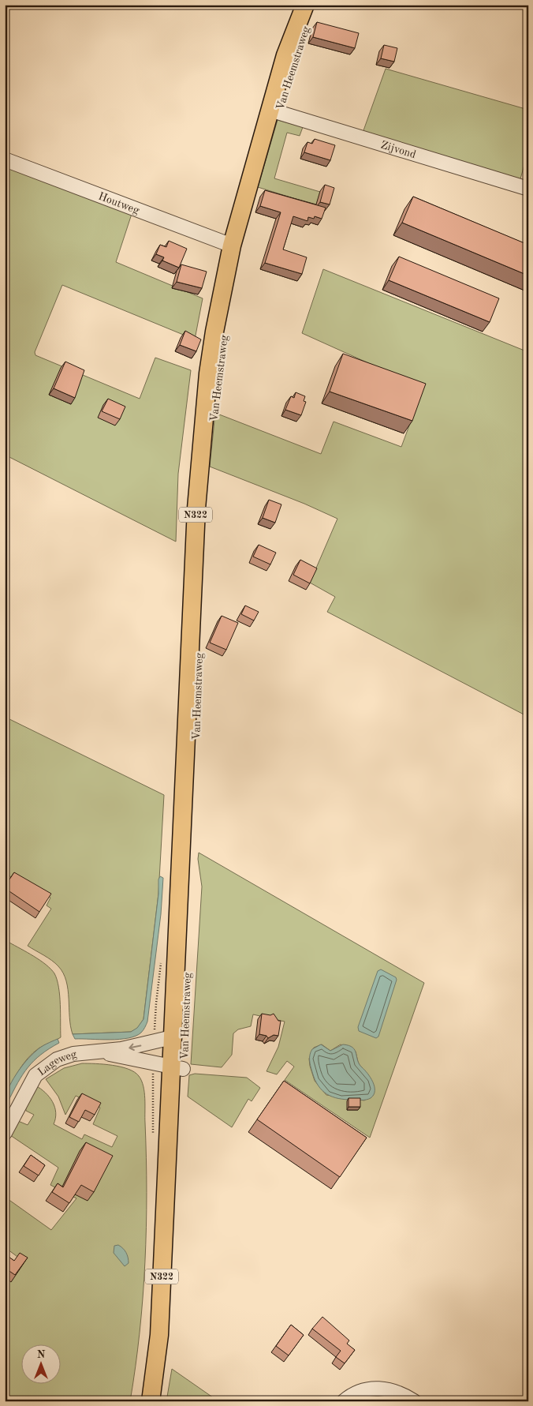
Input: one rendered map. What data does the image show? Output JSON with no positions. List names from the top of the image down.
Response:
{
  "streets": {
    "main road": ["Van Heemstraweg", "N322"],
    "street": ["Zijvond", "Houtweg", "Lageweg"]
  },
  "crossings": [
    ["Van Heemstraweg", "Zijvond"],
    ["Van Heemstraweg", "Houtweg"],
    ["Van Heemstraweg", "Lageweg"]
  ],
  "north": "top"
}
